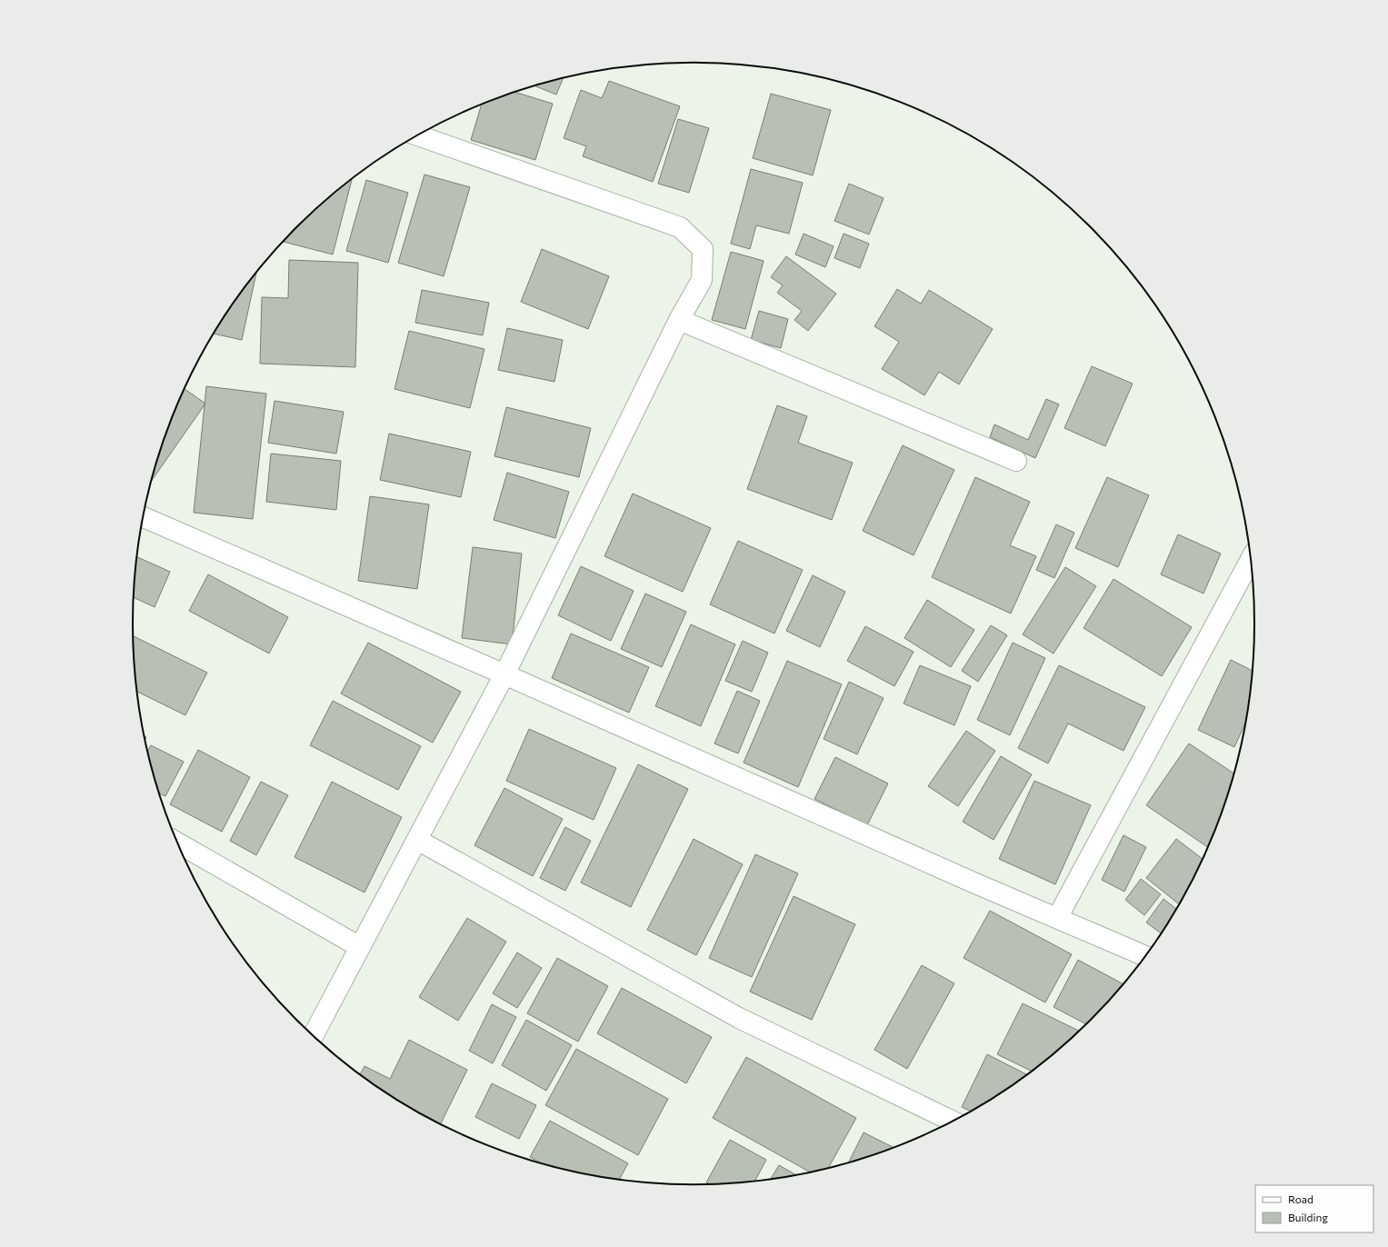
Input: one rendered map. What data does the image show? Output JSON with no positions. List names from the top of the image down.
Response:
{
  "legend": ["Road", "Building"]
}
